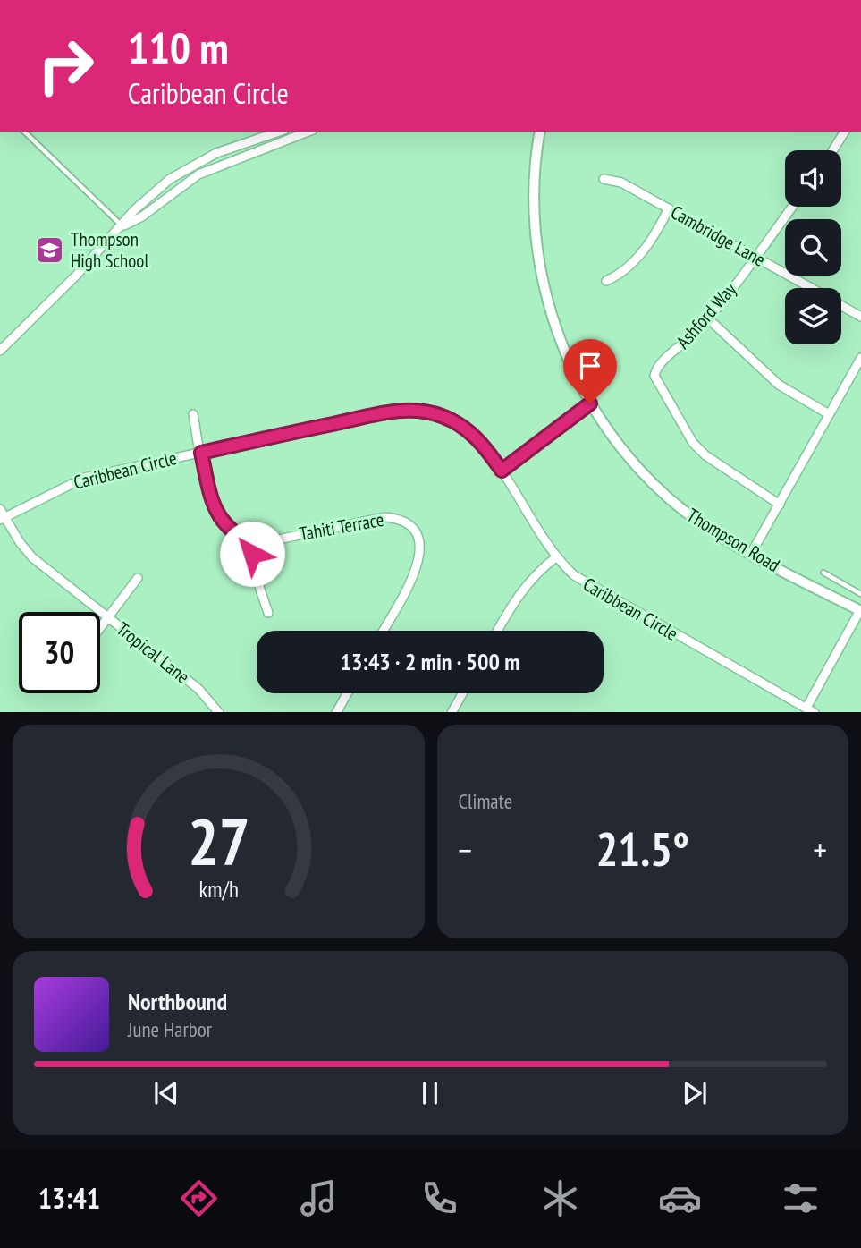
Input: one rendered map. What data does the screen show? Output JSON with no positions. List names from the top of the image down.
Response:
{
  "streets": {
    "street": [
      "Cambridge Lane",
      "Ashford Way",
      "Caribbean Circle",
      "Tahiti Terrace",
      "Thompson Road",
      "Tropical Lane"
    ]
  },
  "crossings": [
    ["Cambridge Lane", "Ashford Way"],
    ["Caribbean Circle", "Tropical Lane"]
  ],
  "places": {
    "school or university": ["Thompson High School"]
  },
  "page": {
    "turn": ["110 m", "Caribbean Circle"],
    "limit": "30",
    "trip": "13:43 · 2 min · 500 m",
    "tile": "Climate",
    "heat": ["−", "21.5°", "+"],
    "song": ["Northbound", "June Harbor"],
    "tabs": "13:41",
    "gauge": ["27", "km/h"]
  }
}
